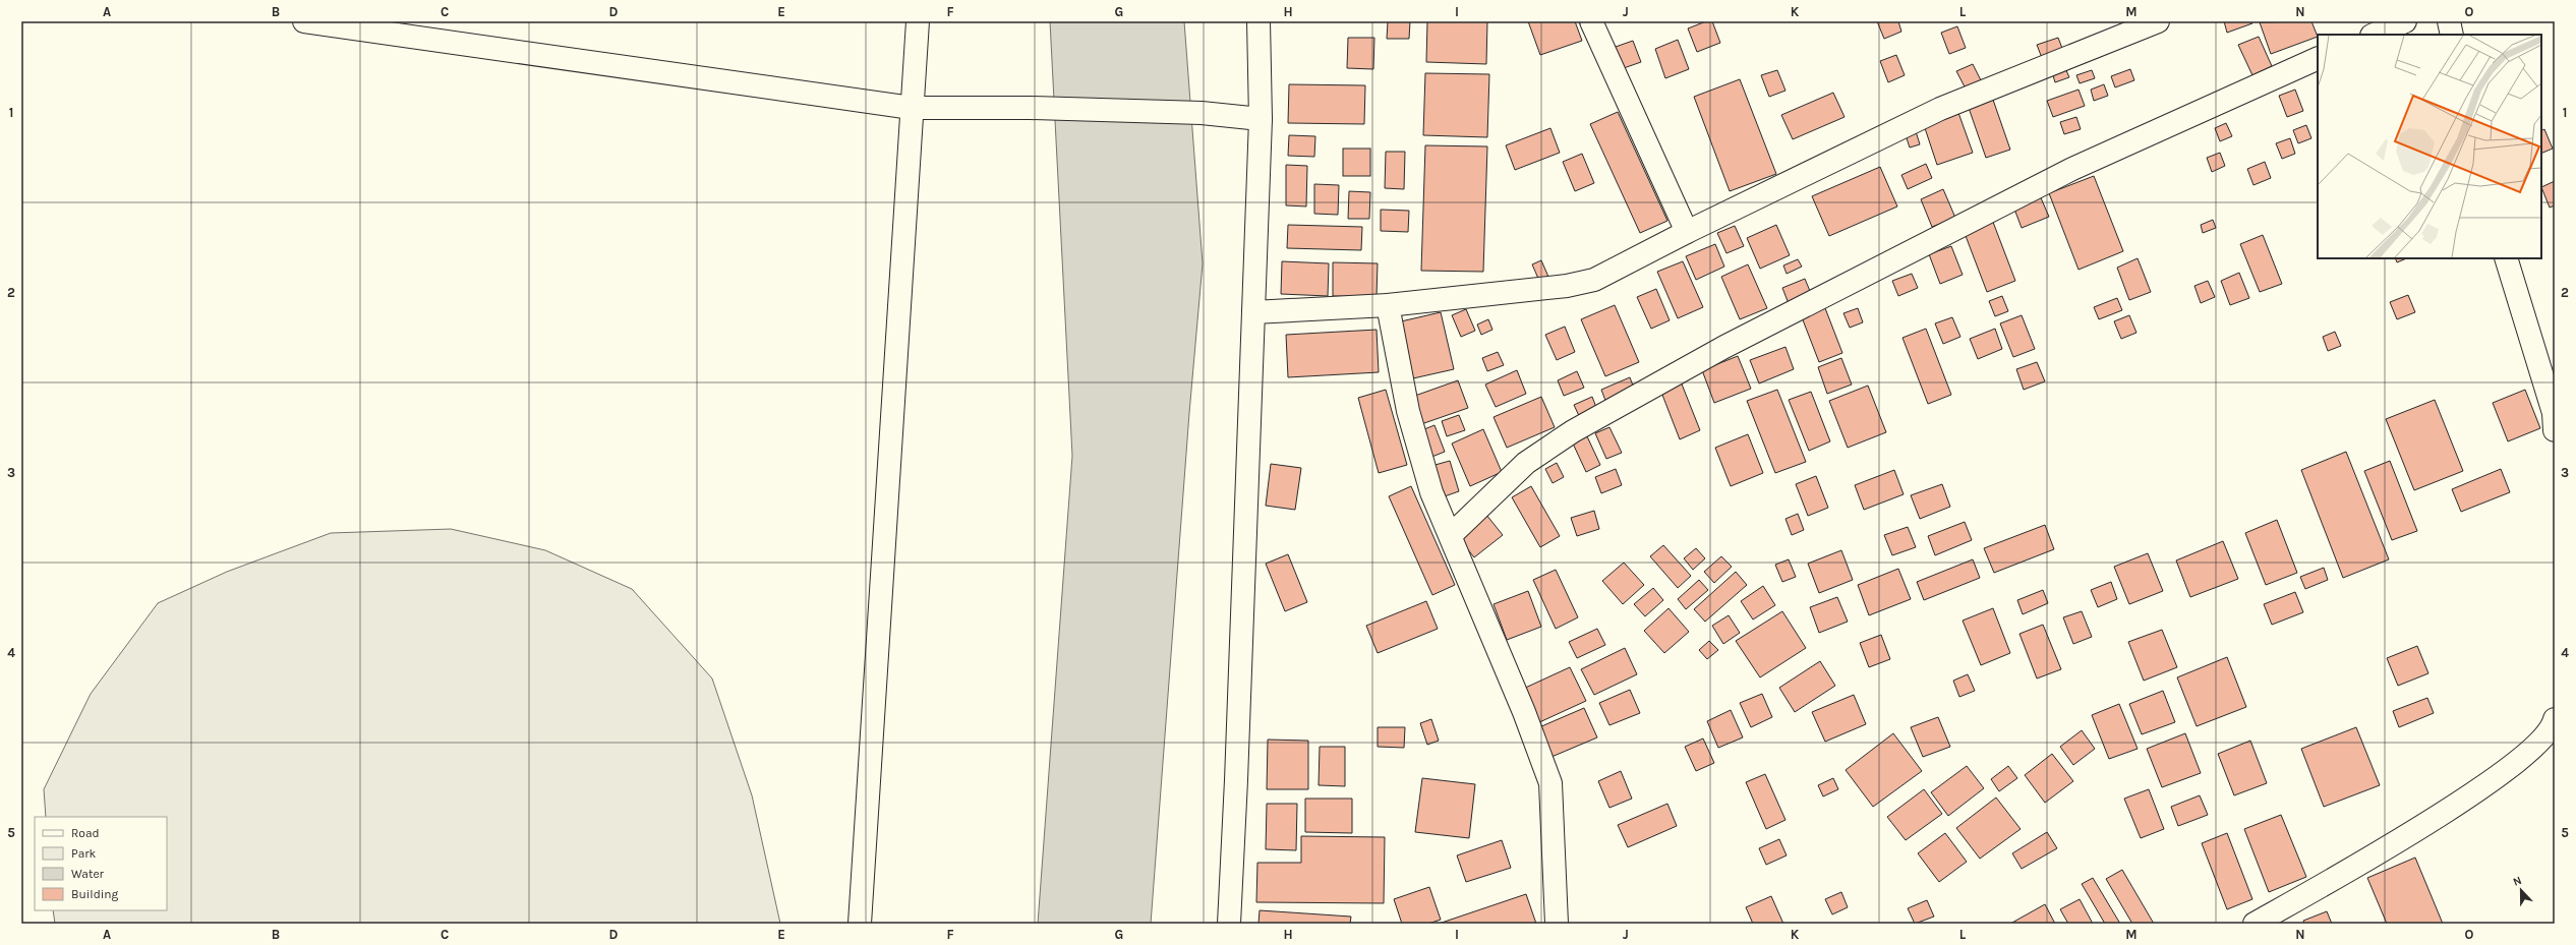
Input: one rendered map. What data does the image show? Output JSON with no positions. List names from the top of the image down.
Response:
{
  "legend": [
    "Road",
    "Park",
    "Water",
    "Building"
  ],
  "north": "top",
  "grid": {
    "columns": [
      "A",
      "B",
      "C",
      "D",
      "E",
      "F",
      "G",
      "H",
      "I",
      "J",
      "K",
      "L",
      "M",
      "N",
      "O"
    ],
    "rows": [
      "1",
      "2",
      "3",
      "4",
      "5"
    ]
  }
}
